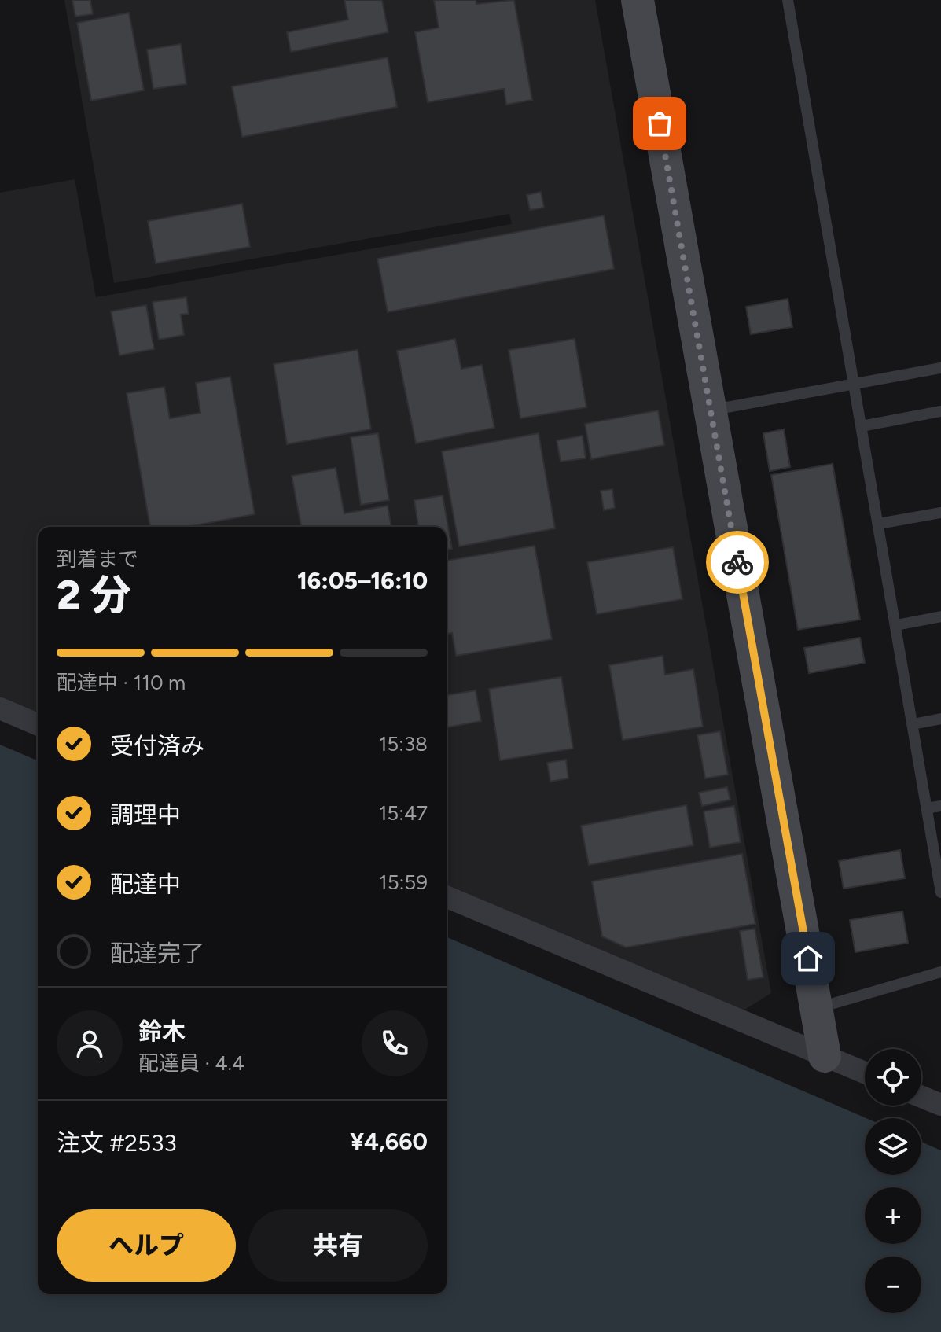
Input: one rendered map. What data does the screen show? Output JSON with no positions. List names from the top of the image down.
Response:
{
  "page": {
    "heading": ["2 分", "到着まで", "16:05–16:10"],
    "panel": [
      "鈴木",
      "配達員 · 4.4",
      "注文 #2533",
      "¥4,660"
    ],
    "bar": "配達中 · 110 m",
    "list": [
      ["受付済み", "15:38"],
      ["調理中", "15:47"],
      ["配達中", "15:59"],
      "配達完了"
    ],
    "map_buttons": ["+", "−"],
    "buttons": ["ヘルプ", "共有"]
  }
}
